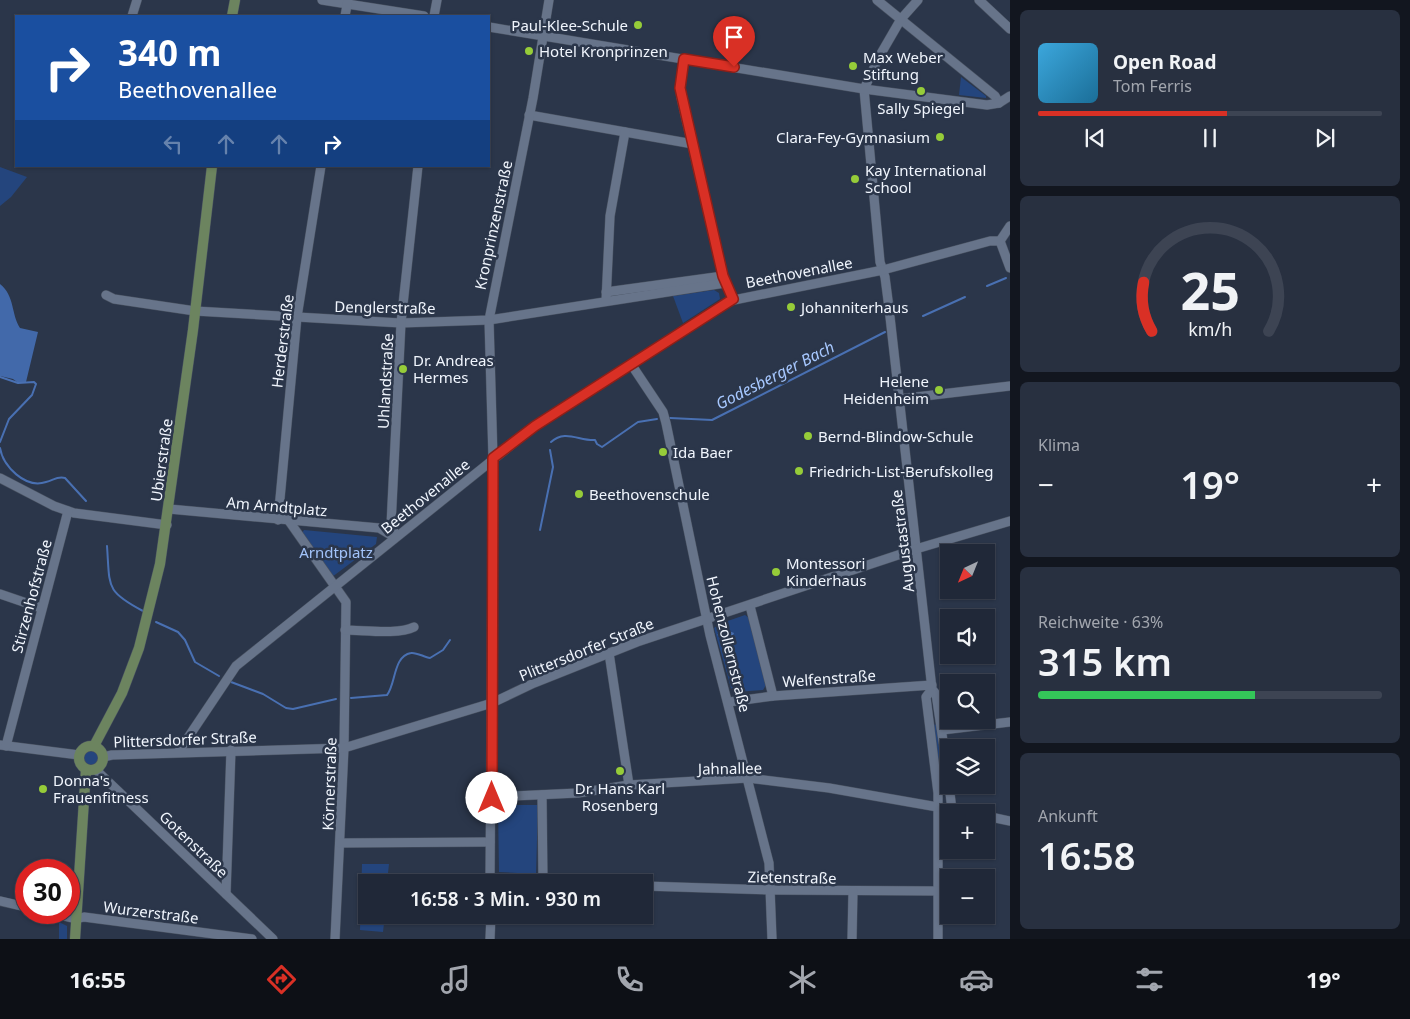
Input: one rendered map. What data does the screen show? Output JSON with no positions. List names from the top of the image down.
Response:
{
  "streets": {
    "main road": ["Ubierstraße"],
    "street": [
      "Kronprinzenstraße",
      "Beethovenallee",
      "Denglerstraße",
      "Herderstraße",
      "Uhlandstraße",
      "Am Arndtplatz",
      "Augustastraße",
      "Stirzenhofstraße",
      "Hohenzollernstraße",
      "Plittersdorfer Straße",
      "Welfenstraße",
      "Jahnallee",
      "Körnerstraße",
      "Gotenstraße",
      "Zietenstraße",
      "Wurzerstraße"
    ]
  },
  "crossings": [
    ["Kronprinzenstraße", "Beethovenallee"],
    ["Kronprinzenstraße", "Denglerstraße"],
    ["Kronprinzenstraße", "Plittersdorfer Straße"],
    ["Kronprinzenstraße", "Jahnallee"],
    ["Beethovenallee", "Uhlandstraße"],
    ["Beethovenallee", "Augustastraße"],
    ["Beethovenallee", "Hohenzollernstraße"],
    ["Beethovenallee", "Plittersdorfer Straße"],
    ["Beethovenallee", "Körnerstraße"],
    ["Denglerstraße", "Herderstraße"],
    ["Denglerstraße", "Uhlandstraße"],
    ["Denglerstraße", "Ubierstraße"],
    ["Herderstraße", "Am Arndtplatz"],
    ["Uhlandstraße", "Am Arndtplatz"],
    ["Ubierstraße", "Am Arndtplatz"],
    ["Ubierstraße", "Plittersdorfer Straße"],
    ["Ubierstraße", "Gotenstraße"],
    ["Augustastraße", "Plittersdorfer Straße"],
    ["Augustastraße", "Welfenstraße"],
    ["Augustastraße", "Jahnallee"],
    ["Augustastraße", "Zietenstraße"],
    ["Hohenzollernstraße", "Plittersdorfer Straße"],
    ["Hohenzollernstraße", "Welfenstraße"],
    ["Hohenzollernstraße", "Jahnallee"],
    ["Hohenzollernstraße", "Zietenstraße"],
    ["Plittersdorfer Straße", "Körnerstraße"],
    ["Plittersdorfer Straße", "Gotenstraße"]
  ],
  "water": ["Godesberger Bach"],
  "parks": ["Arndtplatz"],
  "places": [
    "Paul-Klee-Schule",
    "Hotel Kronprinzen",
    "Max Weber Stiftung",
    "Sally Spiegel",
    "Clara-Fey-Gymnasium",
    "Kay International School",
    "Johanniterhaus",
    "Dr. Andreas Hermes",
    "Helene Heidenheim",
    "Bernd-Blindow-Schule",
    "Ida Baer",
    "Friedrich-List-Berufskolleg",
    "Beethovenschule",
    "Montessori Kinderhaus",
    "Dr. Hans Karl Rosenberg",
    "Donna's Frauenfitness"
  ],
  "north": "bottom left",
  "page": {
    "turn": ["340 m", "Beethovenallee"],
    "song": ["Open Road", "Tom Ferris"],
    "tile": [
      "Klima",
      ["Reichweite · 63%", "315 km"],
      ["Ankunft", "16:58"]
    ],
    "heat": ["−", "19°", "+"],
    "map_buttons": ["+", "−"],
    "limit": "30",
    "trip": "16:58 · 3 Min. · 930 m",
    "tabs": ["16:55", "19°"],
    "gauge": ["25", "km/h"]
  }
}
